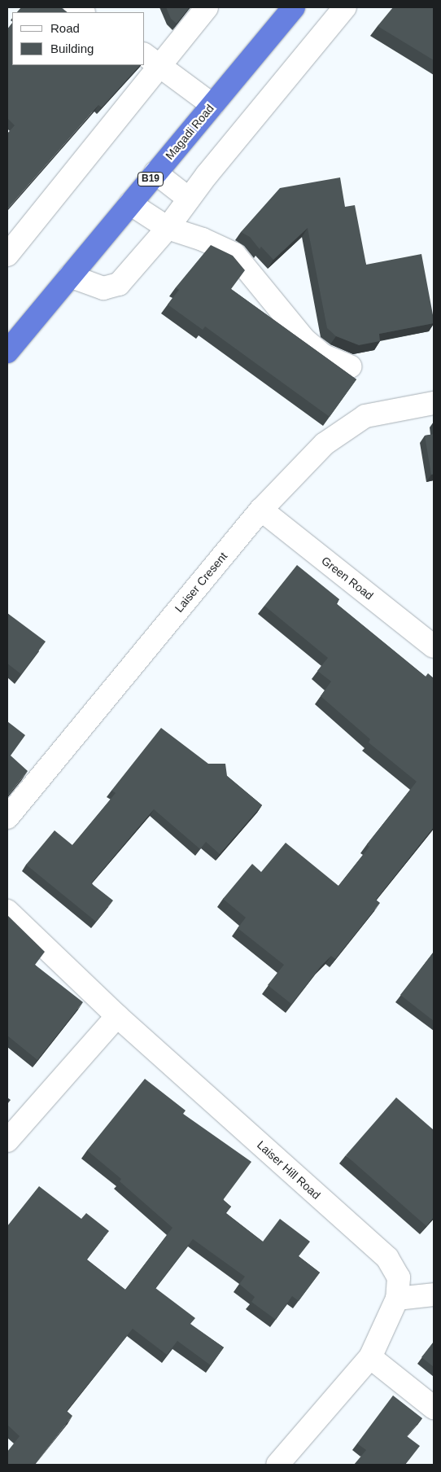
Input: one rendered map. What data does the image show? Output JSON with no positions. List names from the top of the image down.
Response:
{
  "streets": {
    "highway": ["Magadi Road", "B19"],
    "street": ["Green Road", "Laiser Cresent", "Laiser Hill Road"]
  },
  "crossings": [
    ["Green Road", "Laiser Cresent"]
  ],
  "legend": ["Road", "Building"]
}
